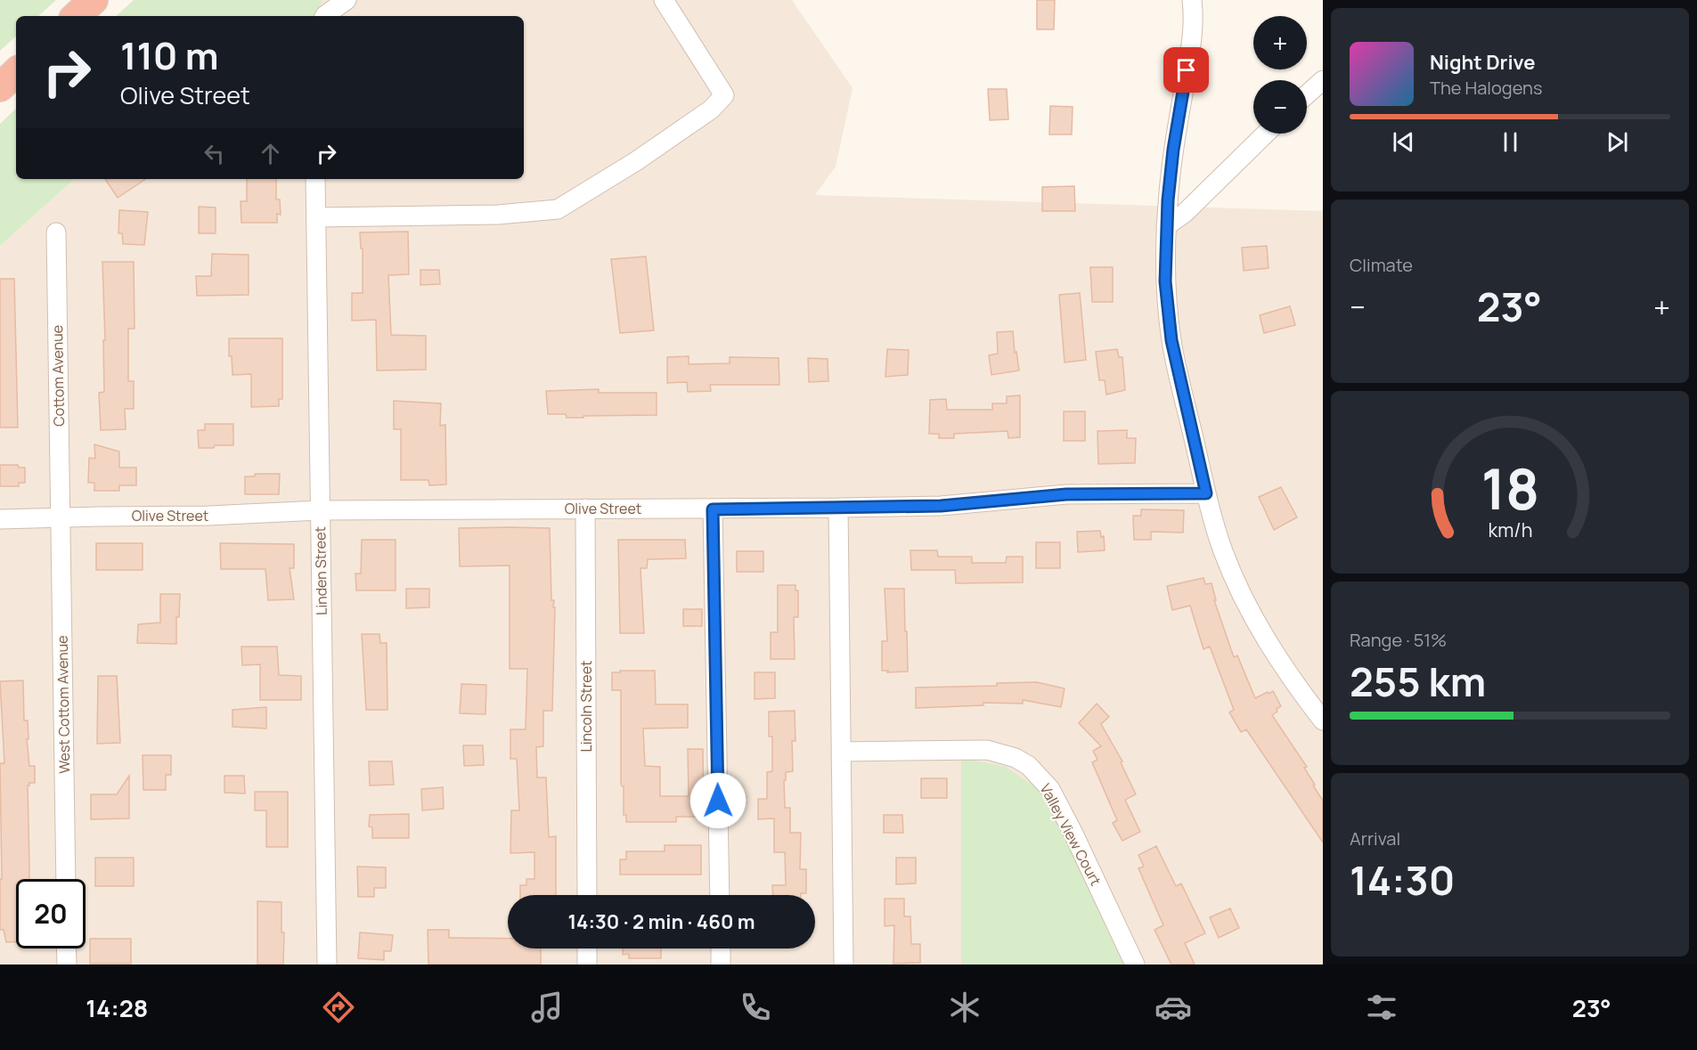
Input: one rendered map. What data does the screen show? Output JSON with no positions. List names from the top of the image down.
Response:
{
  "streets": {
    "street": [
      "Cottom Avenue",
      "Olive Street",
      "Linden Street",
      "West Cottom Avenue",
      "Lincoln Street",
      "Valley View Court"
    ]
  },
  "crossings": [
    ["Cottom Avenue", "Olive Street"],
    ["Cottom Avenue", "West Cottom Avenue"],
    ["Olive Street", "Linden Street"],
    ["Olive Street", "West Cottom Avenue"],
    ["Olive Street", "Lincoln Street"]
  ],
  "page": {
    "map_buttons": ["+", "−"],
    "turn": ["110 m", "Olive Street"],
    "song": ["Night Drive", "The Halogens"],
    "tile": [
      "Climate",
      ["Range · 51%", "255 km"],
      ["Arrival", "14:30"]
    ],
    "heat": ["−", "23°", "+"],
    "limit": "20",
    "trip": "14:30 · 2 min · 460 m",
    "tabs": ["14:28", "23°"],
    "gauge": ["18", "km/h"]
  }
}
